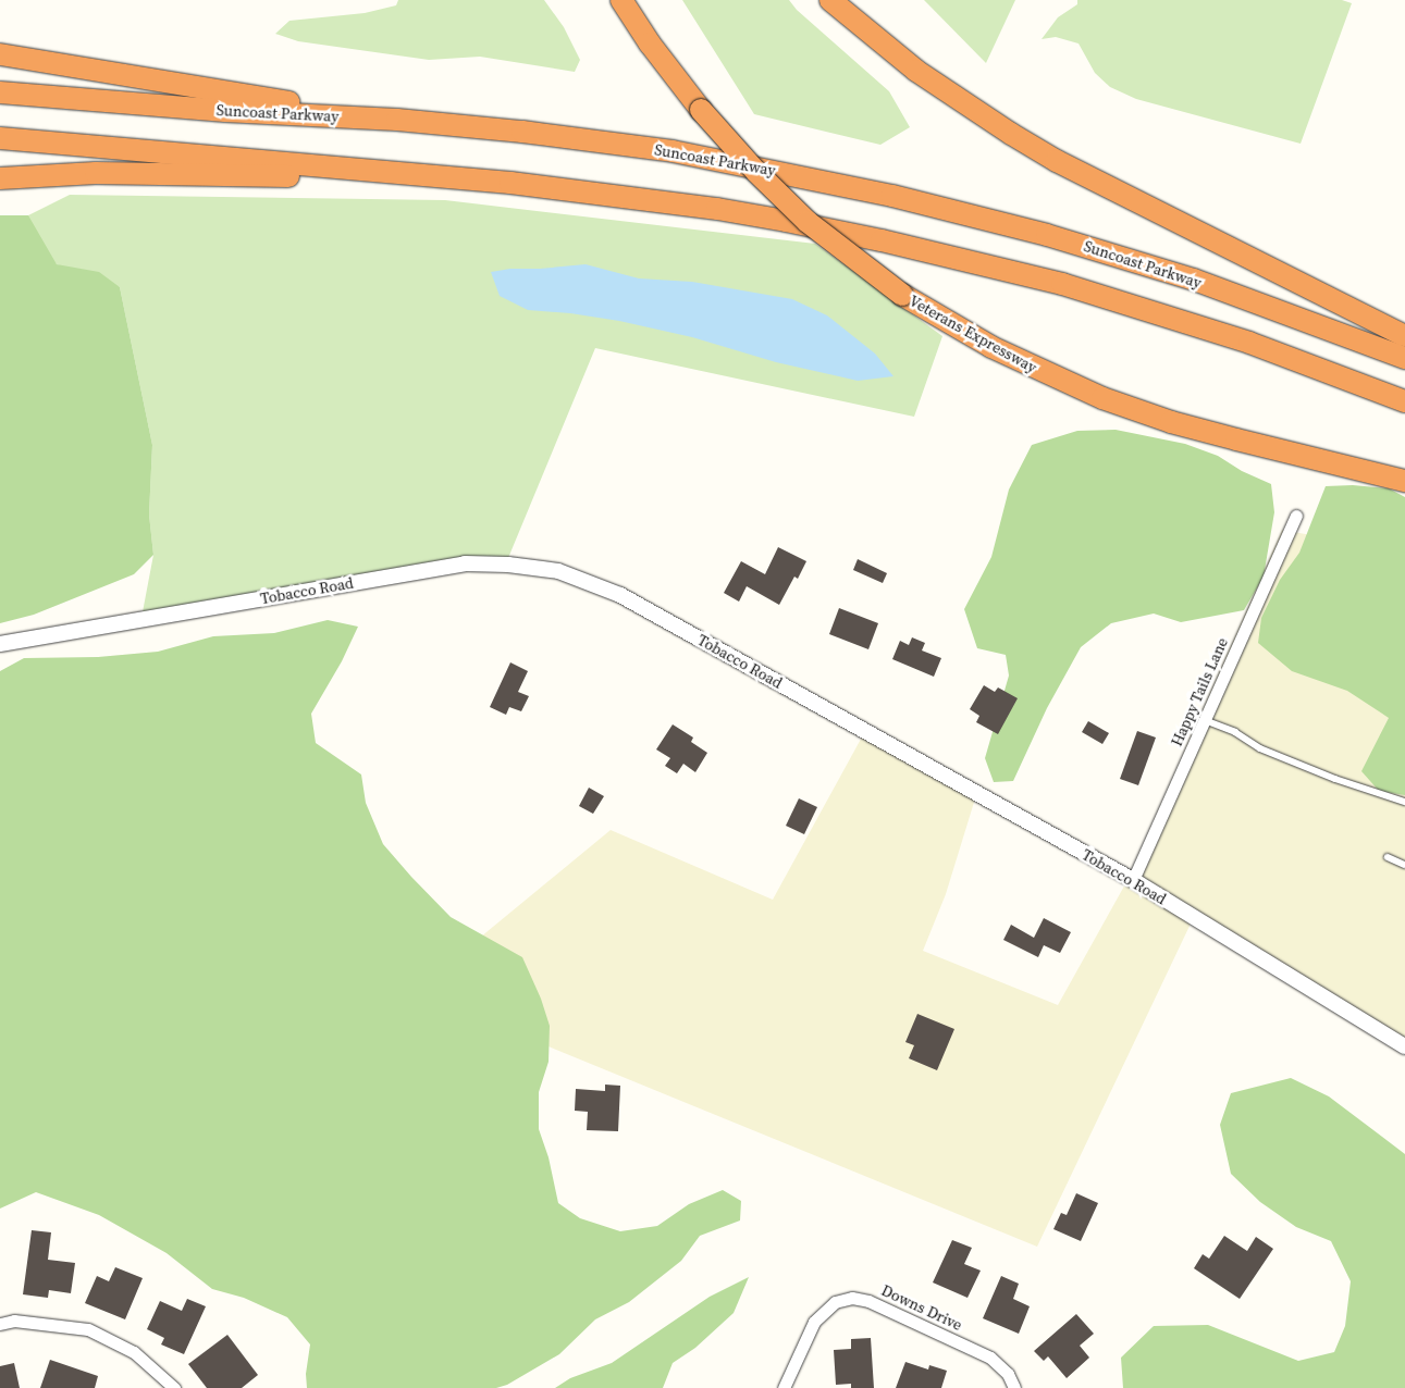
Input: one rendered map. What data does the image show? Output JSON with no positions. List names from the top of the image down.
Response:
{
  "streets": {
    "highway": ["Suncoast Parkway", "Veterans Expressway"],
    "street": ["Tobacco Road", "Happy Tails Lane", "Downs Drive"]
  },
  "crossings": [
    ["Tobacco Road", "Happy Tails Lane"]
  ]
}
